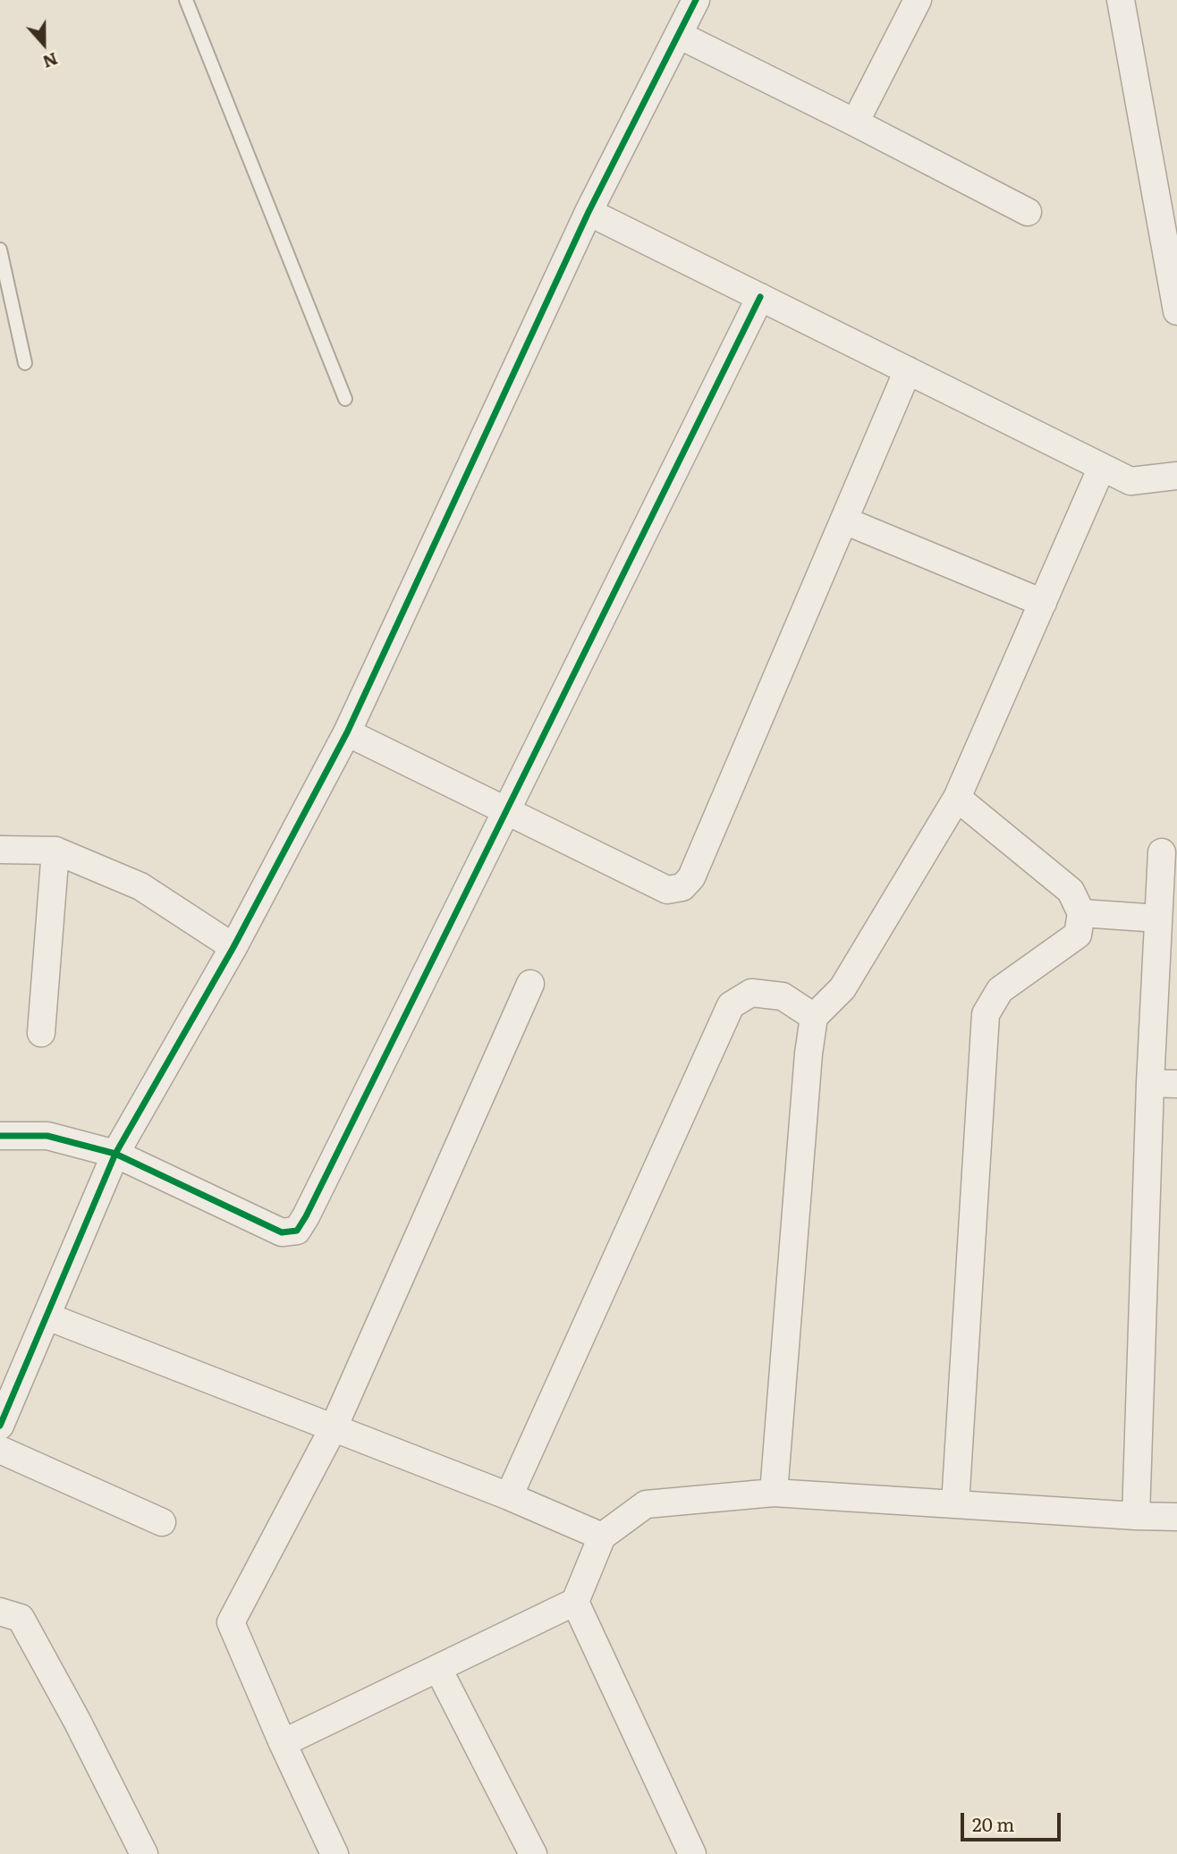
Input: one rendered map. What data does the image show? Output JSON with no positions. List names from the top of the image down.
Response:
{
  "scale_bar": "20 m",
  "north": "bottom"
}
